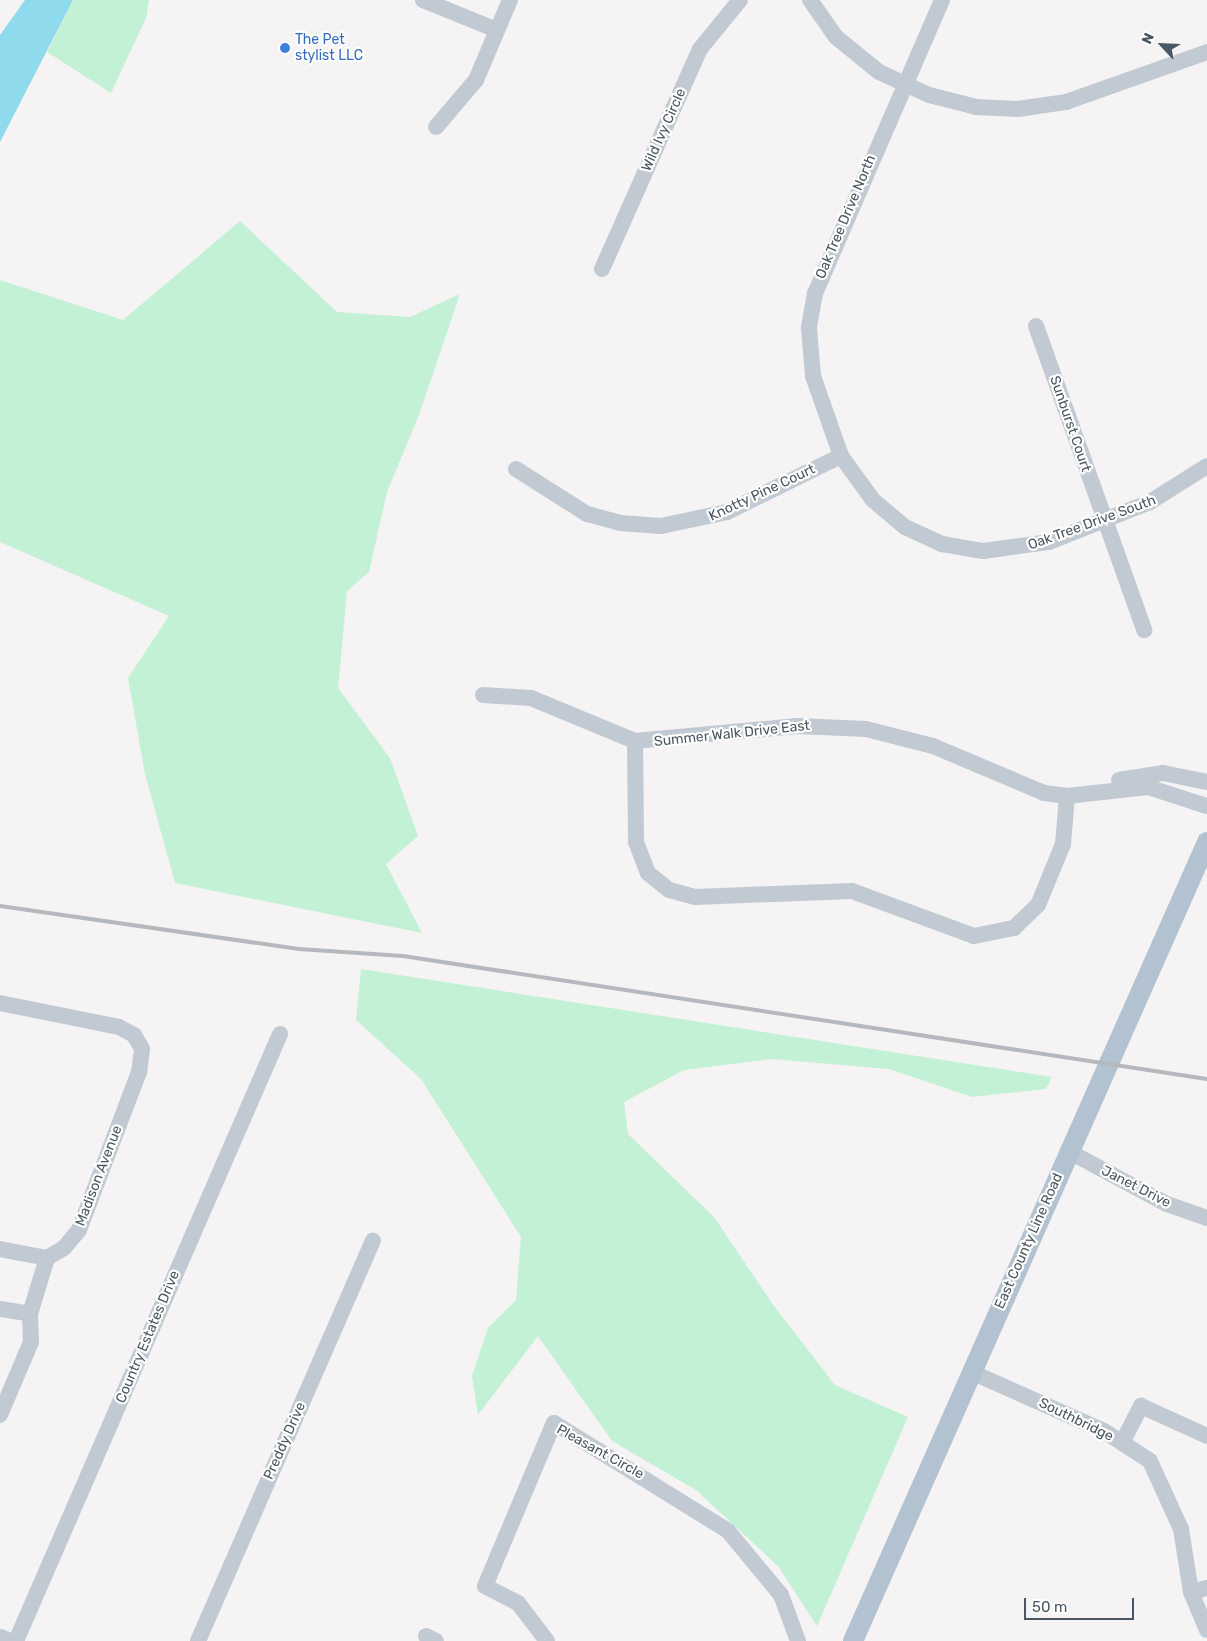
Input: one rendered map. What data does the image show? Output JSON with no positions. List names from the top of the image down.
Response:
{
  "streets": {
    "main road": ["East County Line Road"],
    "street": [
      "Wild Ivy Circle",
      "Oak Tree Drive North",
      "Sunburst Court",
      "Knotty Pine Court",
      "Oak Tree Drive South",
      "Summer Walk Drive East",
      "Madison Avenue",
      "Janet Drive",
      "Country Estates Drive",
      "Southbridge",
      "Preddy Drive",
      "Pleasant Circle"
    ]
  },
  "crossings": [
    ["Oak Tree Drive North", "Knotty Pine Court"],
    ["Oak Tree Drive North", "Oak Tree Drive South"],
    ["Sunburst Court", "Oak Tree Drive South"],
    ["Janet Drive", "East County Line Road"],
    ["East County Line Road", "Southbridge"]
  ],
  "places": ["The Pet stylist LLC"],
  "scale_bar": "50 m",
  "north": "top left"
}
